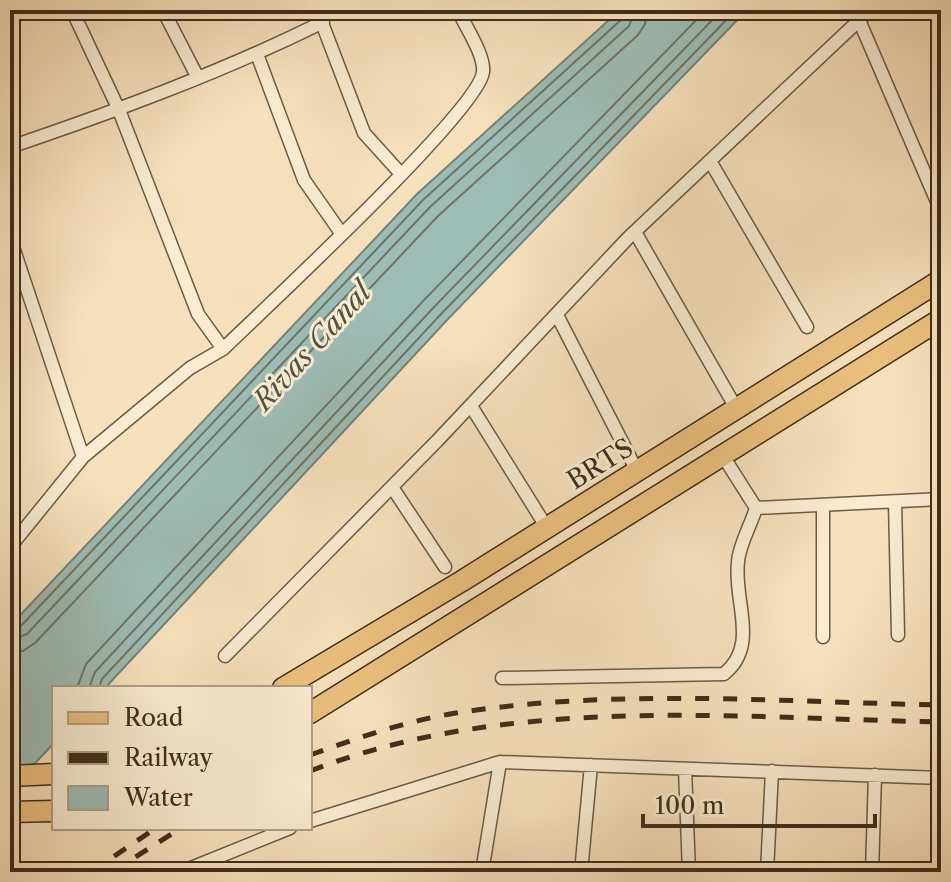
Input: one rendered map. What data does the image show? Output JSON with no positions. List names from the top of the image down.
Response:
{
  "streets": {
    "main road": ["BRTS"]
  },
  "water": ["Rivas Canal"],
  "legend": ["Road", "Railway", "Water"],
  "scale_bar": "100 m"
}
